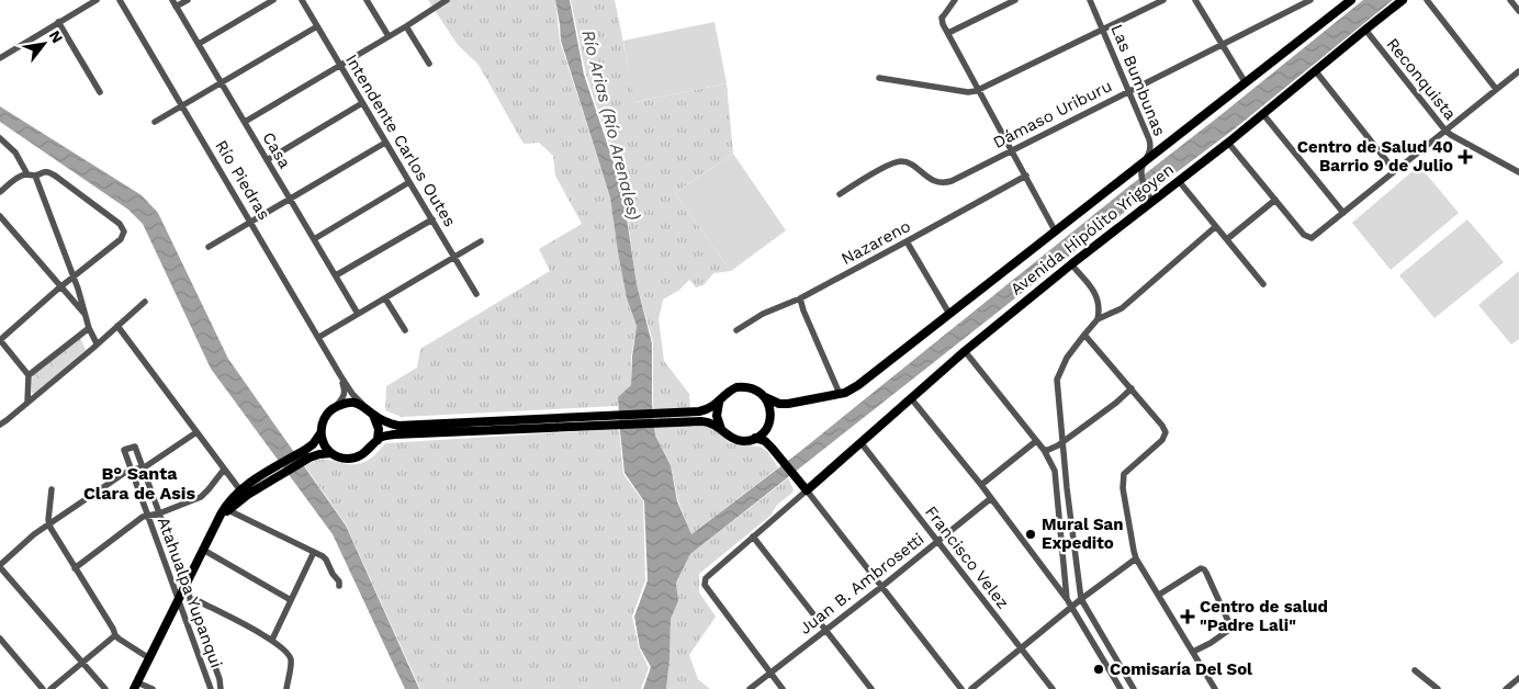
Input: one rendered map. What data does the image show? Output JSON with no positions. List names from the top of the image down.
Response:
{
  "streets": {
    "main road": ["Avenida Hipólito Yrigoyen"],
    "street": [
      "Reconquista",
      "Las Bumbunas",
      "Dámaso Uriburu",
      "Intendente Carlos Outes",
      "Casa",
      "Río Piedras",
      "Nazareno",
      "Francisco Velez",
      "Juan B. Ambrosetti",
      "Atahualpa Yupanqui"
    ]
  },
  "crossings": [
    ["Reconquista", "Avenida Hipólito Yrigoyen"],
    ["Las Bumbunas", "Dámaso Uriburu"],
    ["Las Bumbunas", "Avenida Hipólito Yrigoyen"],
    ["Avenida Hipólito Yrigoyen", "Francisco Velez"],
    ["Francisco Velez", "Juan B. Ambrosetti"]
  ],
  "districts": ["B° Santa Clara de Asis"],
  "water": ["Río Arias (Río Arenales)"],
  "places": {
    "health": ["Centro de Salud 40 Barrio 9 de Julio", "Centro de salud \"Padre Lali\""],
    "other": ["Mural San Expedito", "Comisaría Del Sol"]
  },
  "north": "top right"
}
